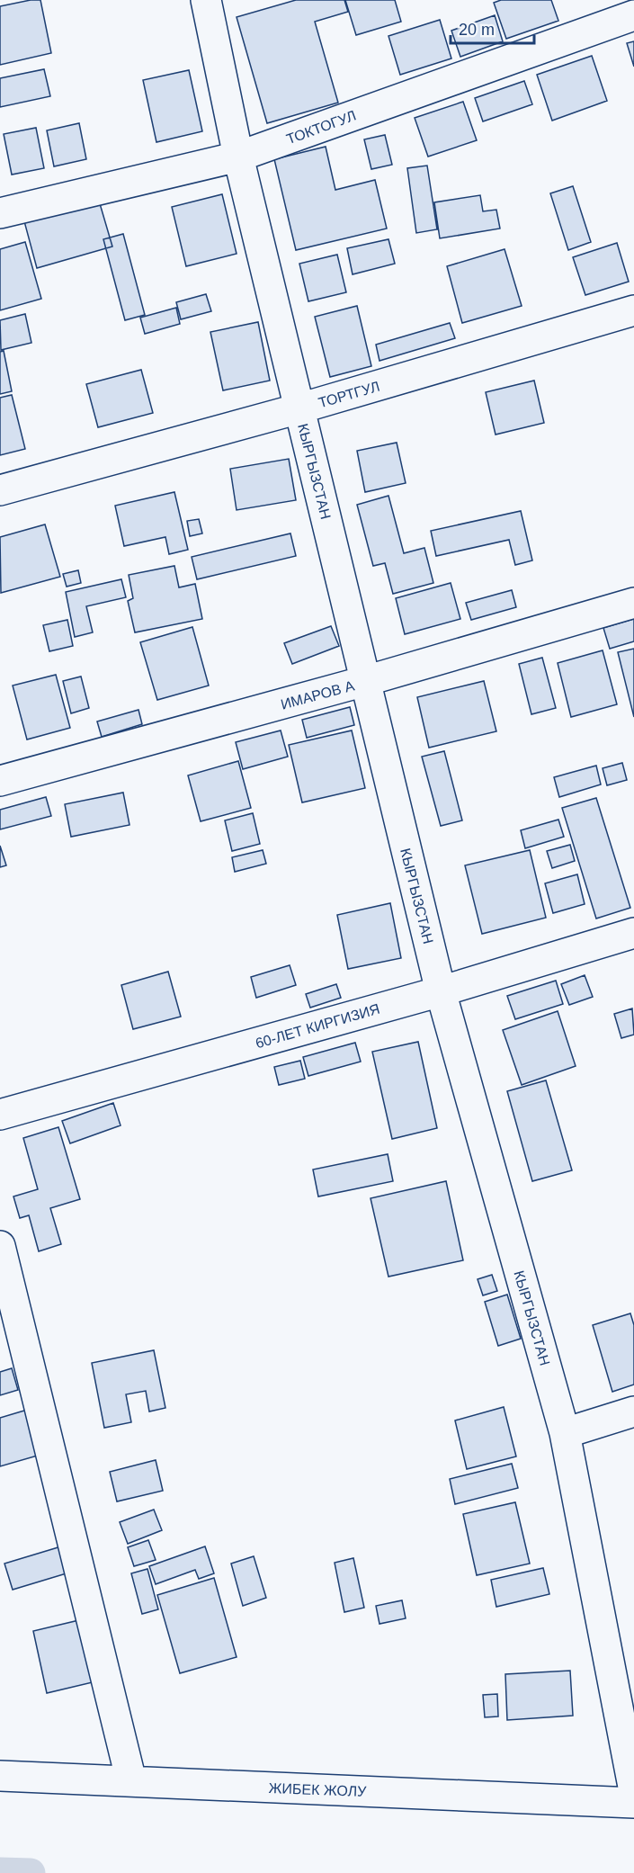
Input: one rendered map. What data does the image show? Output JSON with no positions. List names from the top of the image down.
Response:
{
  "streets": {
    "street": [
      "ТОКТОГУЛ",
      "ТОРТГУЛ",
      "КЫРГЫЗСТАН",
      "ИМАРОВ А",
      "60-ЛЕТ КИРГИЗИЯ",
      "ЖИБЕК ЖОЛУ"
    ]
  },
  "crossings": [
    ["ТОКТОГУЛ", "КЫРГЫЗСТАН"],
    ["ТОРТГУЛ", "КЫРГЫЗСТАН"],
    ["КЫРГЫЗСТАН", "ИМАРОВ А"],
    ["КЫРГЫЗСТАН", "60-ЛЕТ КИРГИЗИЯ"]
  ],
  "scale_bar": "20 m"
}
